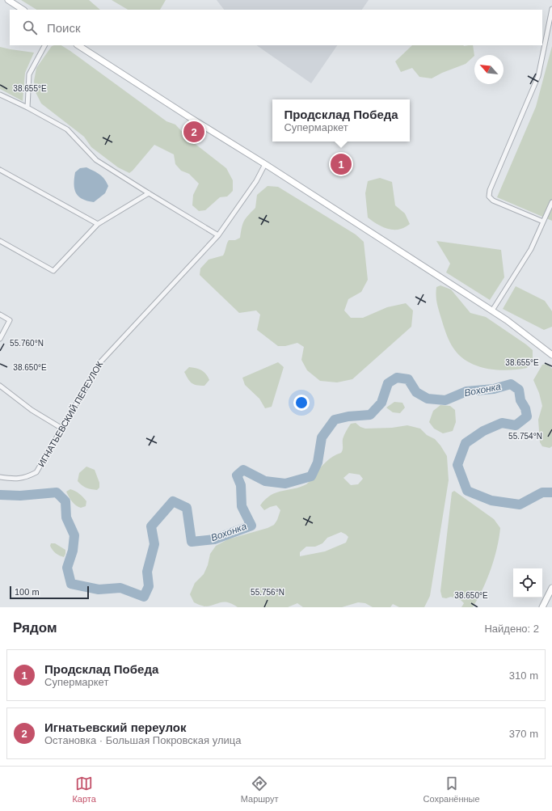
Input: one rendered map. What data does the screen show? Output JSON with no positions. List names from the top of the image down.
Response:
{
  "streets": {
    "street": ["ИГНАТЬЕВСКИЙ ПЕРЕУЛОК"]
  },
  "water": ["Вохонка"],
  "scale_bar": "100 m",
  "north": "top left",
  "page": {
    "search": "Поиск",
    "popup": ["Продсклад Победа", "Супермаркет"],
    "pins": ["2", "1"],
    "scale": "100 m",
    "heading": ["Рядом", "Найдено: 2"],
    "list": [
      {
        "mark": "1",
        "name": "Продсклад Победа",
        "note": "Супермаркет",
        "value": "310 m"
      },
      {
        "mark": "2",
        "name": "Игнатьевский переулок",
        "note": "Остановка · Большая Покровская улица",
        "value": "370 m"
      }
    ],
    "nav": ["Карта", "Маршрут", "Сохранённые"]
  },
  "coordinates": [
    "38.655°E",
    "55.760°N",
    "38.650°E",
    "55.754°N",
    "55.756°N"
  ]
}
